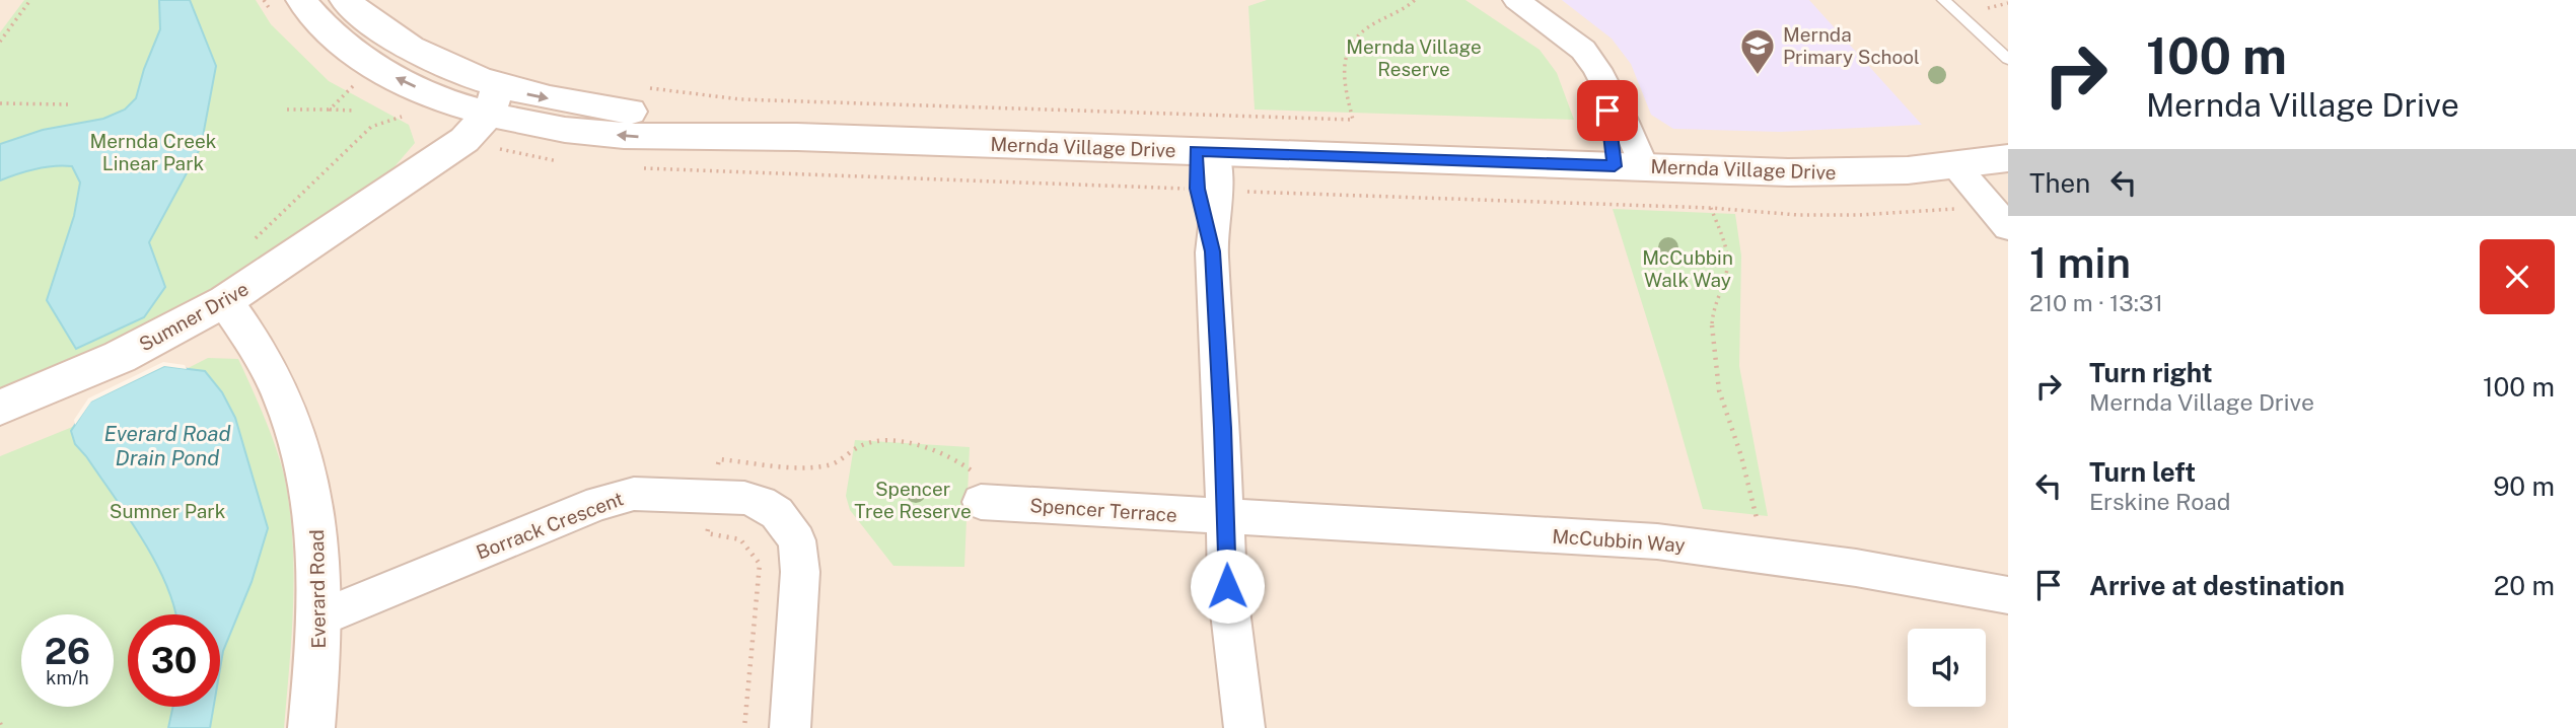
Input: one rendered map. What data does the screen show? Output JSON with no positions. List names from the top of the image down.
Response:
{
  "streets": {
    "street": [
      "Mernda Village Drive",
      "Sumner Drive",
      "Spencer Terrace",
      "Borrack Crescent",
      "McCubbin Way",
      "Everard Road"
    ]
  },
  "crossings": [
    ["Mernda Village Drive", "Sumner Drive"],
    ["Sumner Drive", "Everard Road"],
    ["Spencer Terrace", "McCubbin Way"],
    ["Borrack Crescent", "Everard Road"]
  ],
  "water": ["Everard Road Drain Pond"],
  "parks": [
    "Mernda Village Reserve",
    "Mernda Creek Linear Park",
    "McCubbin Walk Way",
    "Spencer Tree Reserve",
    "Sumner Park"
  ],
  "places": {
    "school or university": ["Mernda Primary School"]
  },
  "page": {
    "turn": ["100 m", "Mernda Village Drive"],
    "then": "Then",
    "heading": ["1 min", "210 m · 13:31"],
    "list": [
      {
        "name": "Turn right",
        "note": "Mernda Village Drive",
        "value": "100 m"
      },
      {
        "name": "Turn left",
        "note": "Erskine Road",
        "value": "90 m"
      },
      {
        "name": "Arrive at destination",
        "value": "20 m"
      }
    ],
    "speed": "26 km/h",
    "limit": "30"
  }
}
